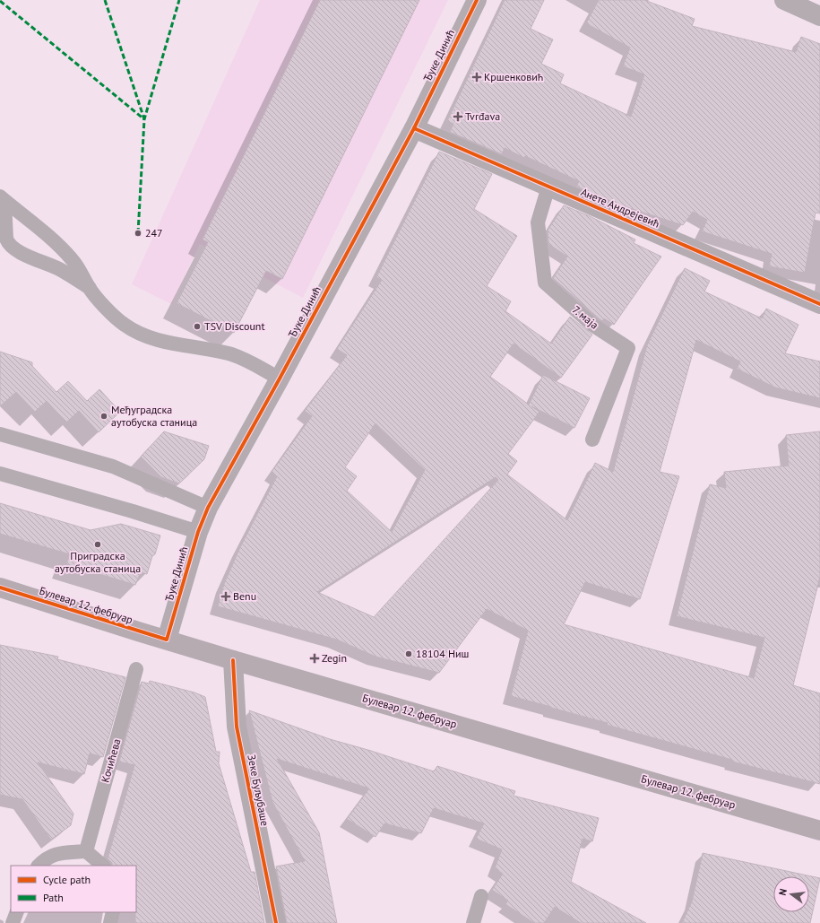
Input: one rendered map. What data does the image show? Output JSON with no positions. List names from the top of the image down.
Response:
{
  "streets": {
    "main road": ["Булевар 12. фебруар"],
    "street": ["Ђуке Динић", "Анете Андрејевић", "Зеке Буљубаше"],
    "lane": ["7. маја", "Кочићева"]
  },
  "crossings": [
    ["Ђуке Динић", "Анете Андрејевић"],
    ["Ђуке Динић", "Булевар 12. фебруар"],
    ["Анете Андрејевић", "7. маја"],
    ["Булевар 12. фебруар", "Зеке Буљубаше"]
  ],
  "places": {
    "health": [
      "Кршенковић",
      "Tvrđava",
      "Benu",
      "Zegin"
    ],
    "other": [
      "247",
      "TSV Discount",
      "Међуградска аутобуска станица",
      "Приградска аутобуска станица",
      "18104 Ниш"
    ]
  },
  "legend": ["Cycle path", "Path"],
  "north": "left"
}
